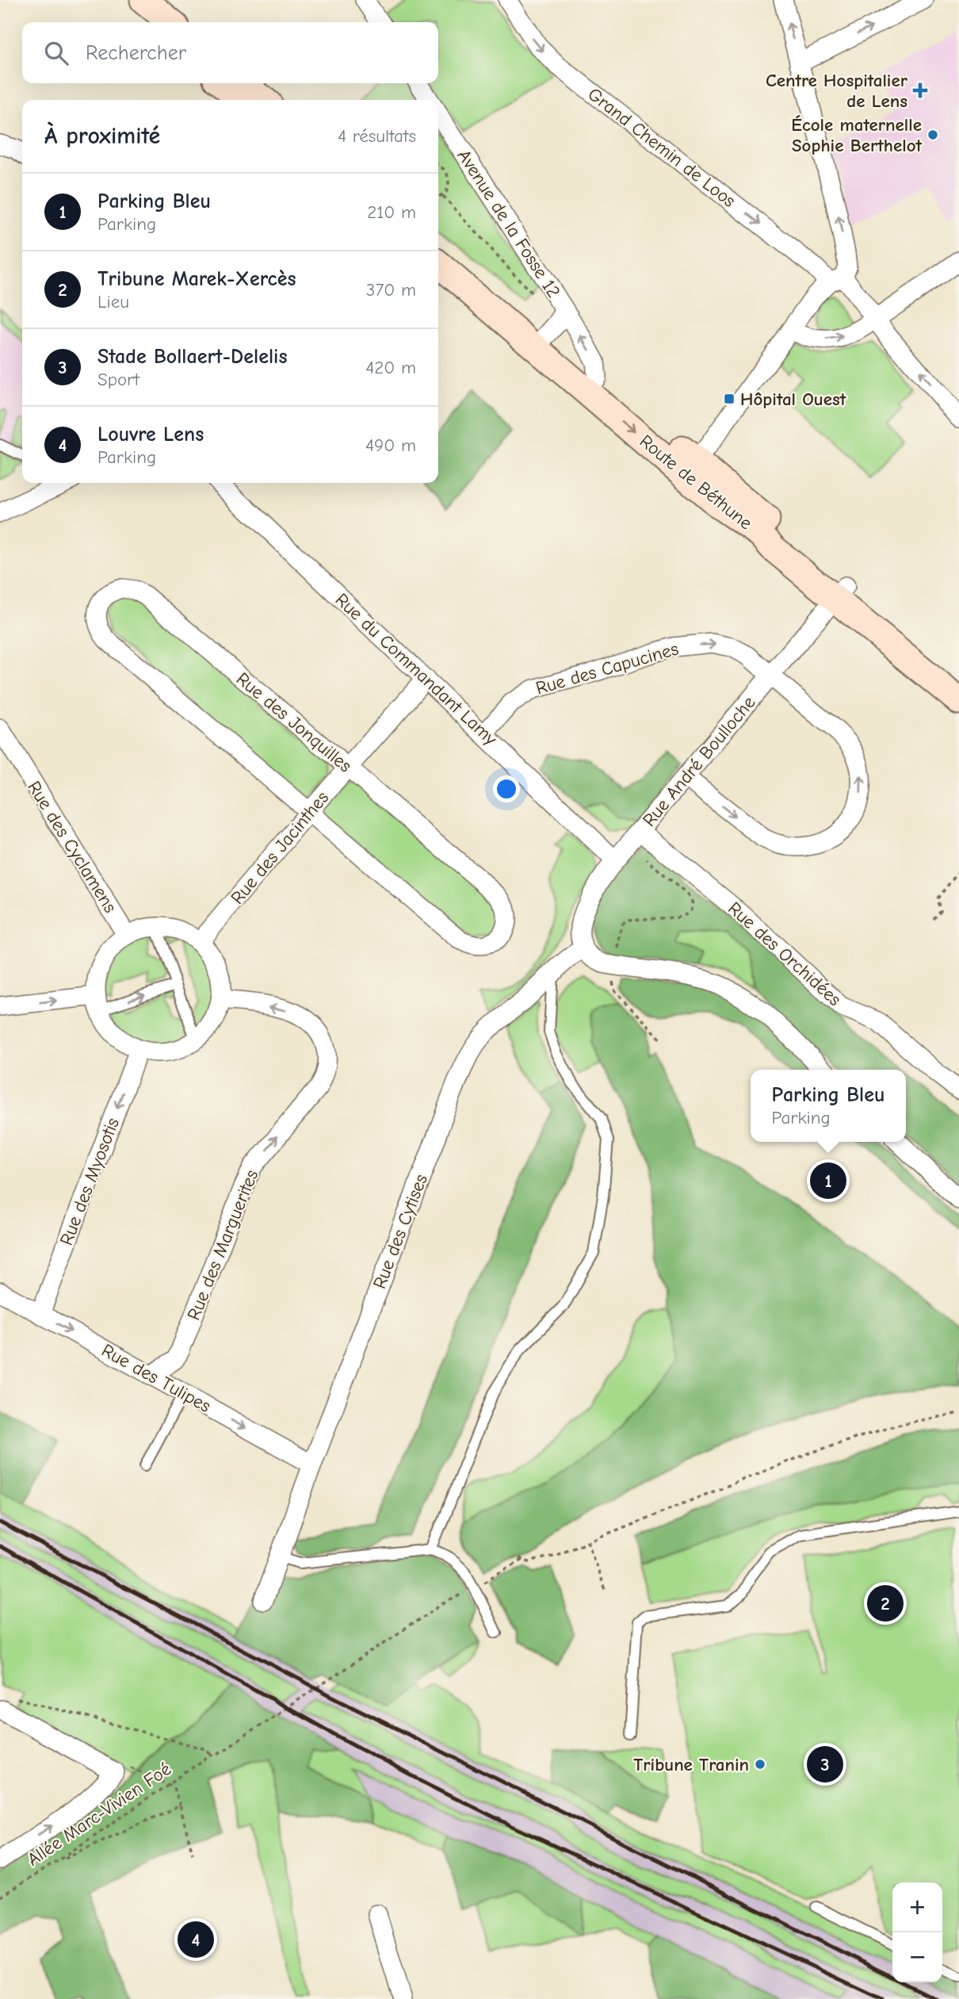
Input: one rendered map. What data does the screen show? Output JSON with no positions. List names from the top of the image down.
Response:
{
  "streets": {
    "main road": ["Route de Béthune"],
    "street": [
      "Grand Chemin de Loos",
      "Avenue de la Fosse 12",
      "Rue des Capucines",
      "Rue du Commandant Lamy",
      "Rue des Jonquilles",
      "Rue André Boulloche",
      "Rue des Cyclamens",
      "Rue des Jacinthes",
      "Rue des Orchidées",
      "Rue des Myosotis",
      "Rue des Cytises",
      "Rue des Marguerites",
      "Rue des Tulipes"
    ],
    "path": ["Allée Marc-Vivien Foé"]
  },
  "crossings": [
    ["Avenue de la Fosse 12", "Route de Béthune"],
    ["Route de Béthune", "Rue André Boulloche"],
    ["Rue des Capucines", "Rue du Commandant Lamy"],
    ["Rue des Capucines", "Rue André Boulloche"],
    ["Rue du Commandant Lamy", "Rue André Boulloche"],
    ["Rue du Commandant Lamy", "Rue des Jacinthes"],
    ["Rue des Jonquilles", "Rue des Jacinthes"],
    ["Rue André Boulloche", "Rue des Orchidées"],
    ["Rue André Boulloche", "Rue des Cytises"],
    ["Rue des Myosotis", "Rue des Tulipes"],
    ["Rue des Cytises", "Rue des Tulipes"],
    ["Rue des Marguerites", "Rue des Tulipes"]
  ],
  "one_way": ["Rue des Capucines", "Rue des Myosotis", "Rue des Tulipes"],
  "places": {
    "health": ["Centre Hospitalier de Lens"],
    "other": ["École maternelle Sophie Berthelot", "Tribune Tranin"],
    "transit": ["Hôpital Ouest"]
  },
  "page": {
    "search": "Rechercher",
    "heading": ["À proximité", "4 résultats"],
    "list": [
      {
        "mark": "1",
        "name": "Parking Bleu",
        "note": "Parking",
        "value": "210 m"
      },
      {
        "mark": "2",
        "name": "Tribune Marek-Xercès",
        "note": "Lieu",
        "value": "370 m"
      },
      {
        "mark": "3",
        "name": "Stade Bollaert-Delelis",
        "note": "Sport",
        "value": "420 m"
      },
      {
        "mark": "4",
        "name": "Louvre Lens",
        "note": "Parking",
        "value": "490 m"
      }
    ],
    "popup": ["Parking Bleu", "Parking"],
    "pins": [
      "1",
      "2",
      "3",
      "4"
    ],
    "map_buttons": ["+", "−"]
  }
}
